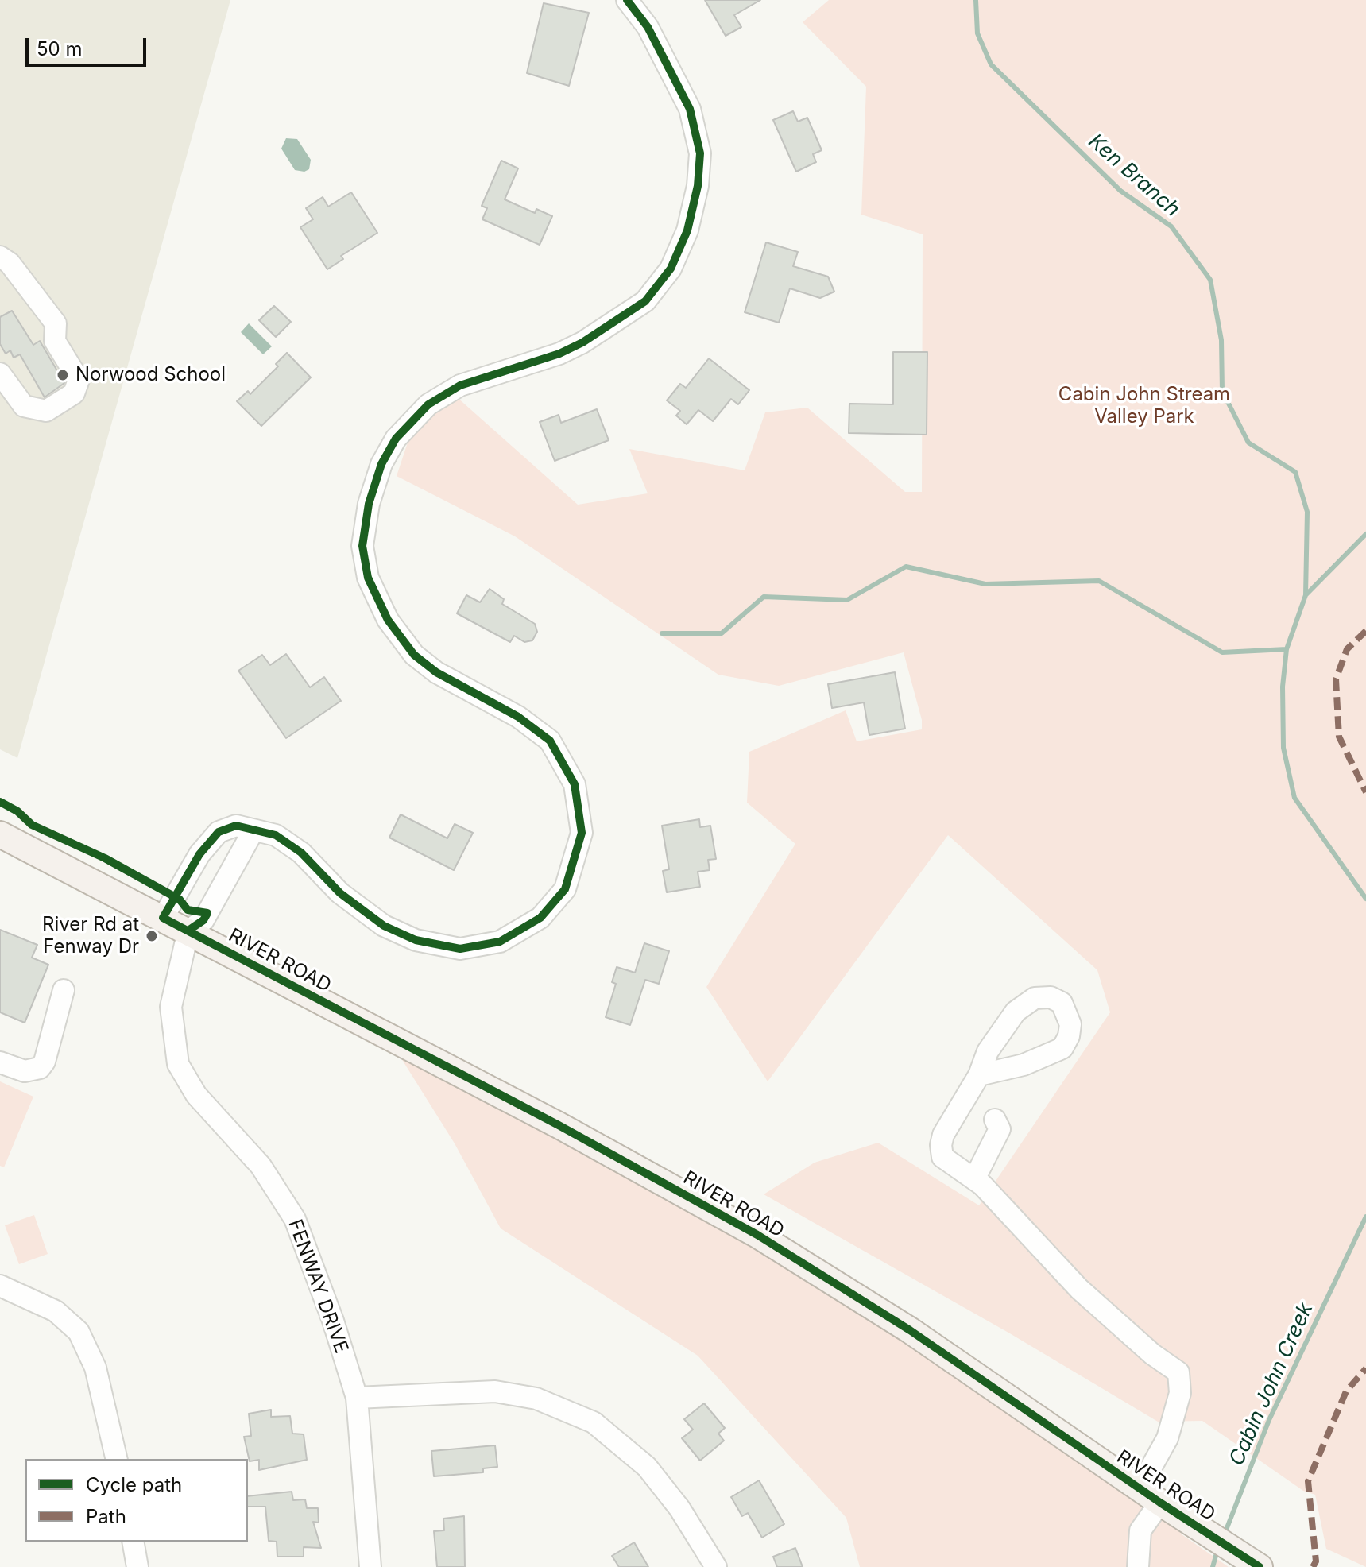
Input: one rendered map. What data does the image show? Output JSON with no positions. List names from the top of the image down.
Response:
{
  "streets": {
    "main road": ["RIVER ROAD"],
    "street": ["FENWAY DRIVE"]
  },
  "crossings": [
    ["RIVER ROAD", "FENWAY DRIVE"]
  ],
  "water": ["Ken Branch", "Cabin John Creek"],
  "parks": ["Cabin John Stream Valley Park"],
  "places": ["Norwood School", "River Rd at Fenway Dr"],
  "legend": ["Cycle path", "Path"],
  "scale_bar": "50 m"
}
